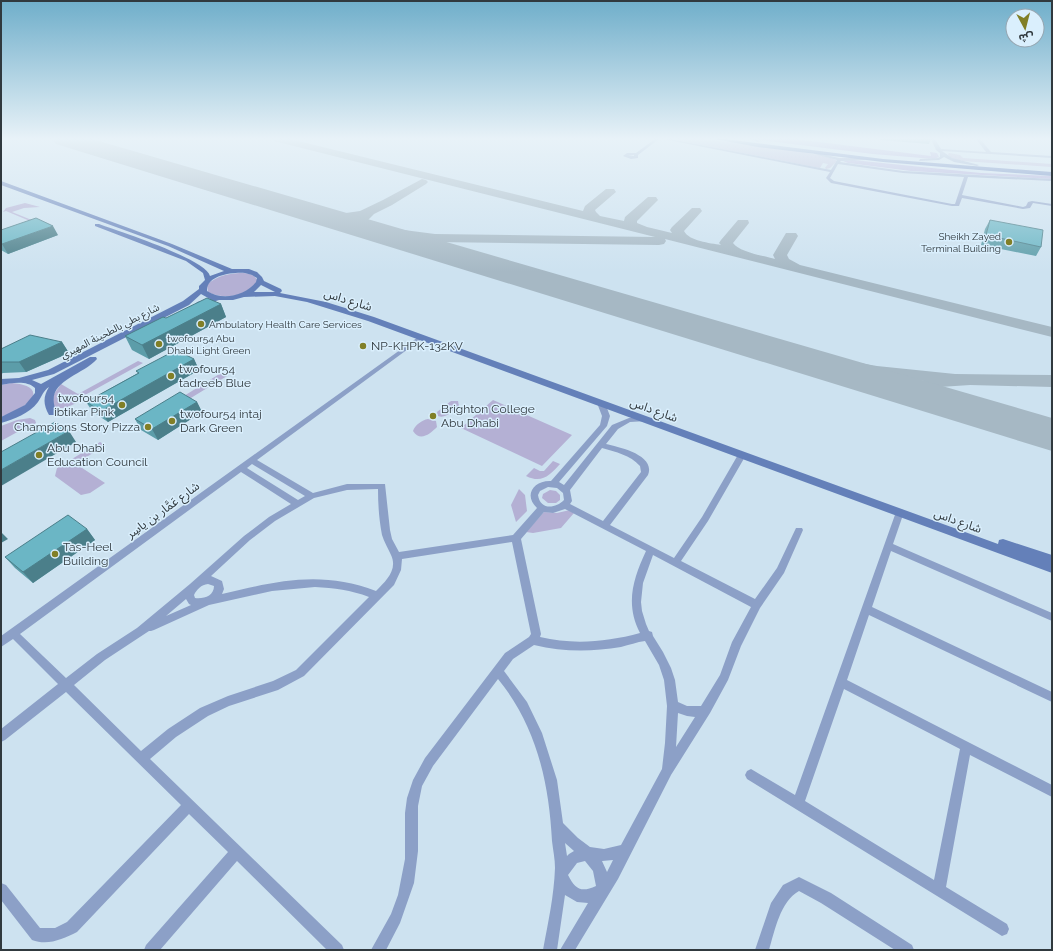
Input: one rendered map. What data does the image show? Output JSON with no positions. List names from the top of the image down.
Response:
{
  "streets": {
    "street": ["شارع داس", "شارع بطي بالطحينة المهيري", "شارع عَمَّار بن ياسِر"]
  },
  "crossings": [
    ["شارع داس", "شارع بطي بالطحينة المهيري"],
    ["شارع داس", "شارع عَمَّار بن ياسِر"]
  ],
  "places": [
    "Sheikh Zayed Terminal Building",
    "Ambulatory Health Care Services",
    "twofour54 Abu Dhabi Light Green",
    "NP-KHPK-132KV",
    "twofour54 tadreeb Blue",
    "twofour54 ibtikar Pink",
    "Brighton College Abu Dhabi",
    "twofour54 intaj Dark Green",
    "Champions Story Pizza",
    "Abu Dhabi Education Council",
    "Tas-Heel Building"
  ],
  "north": "bottom"
}
